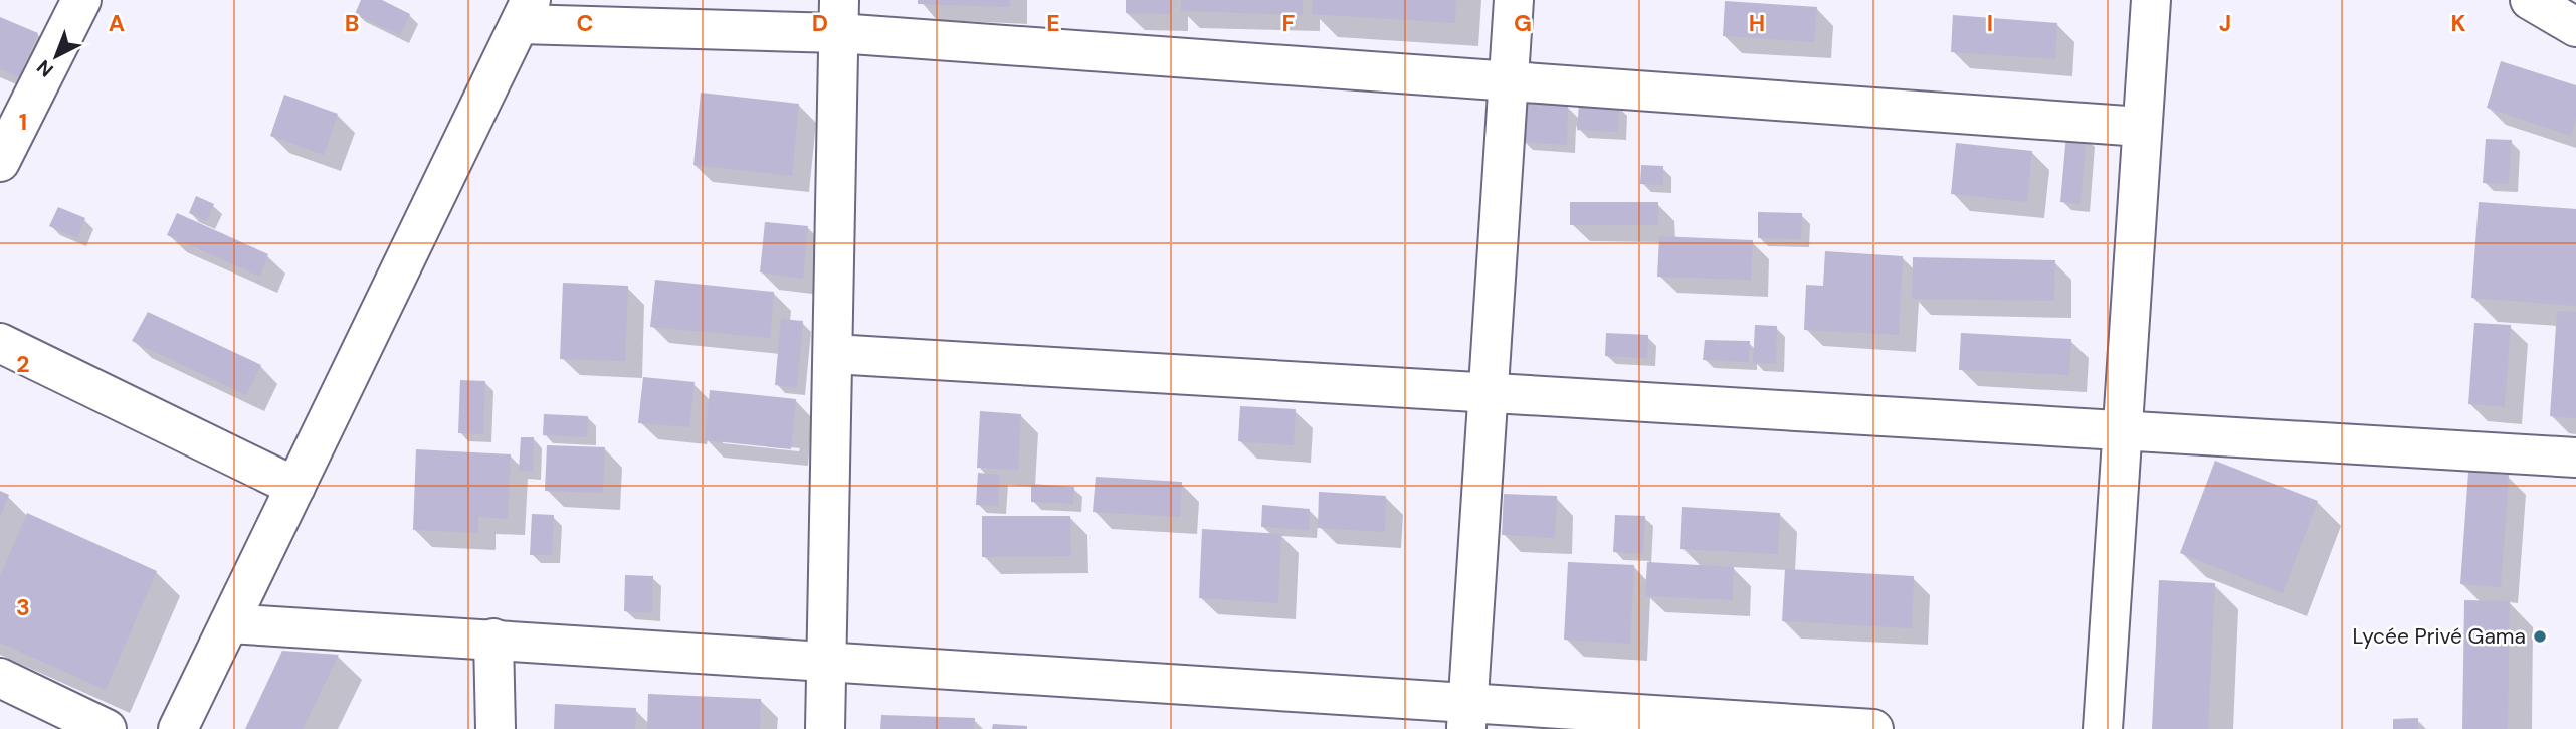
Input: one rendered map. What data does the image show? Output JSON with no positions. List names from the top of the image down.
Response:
{
  "places": ["Lycée Privé Gama"],
  "north": "bottom left",
  "grid": {
    "columns": [
      "A",
      "B",
      "C",
      "D",
      "E",
      "F",
      "G",
      "H",
      "I",
      "J",
      "K"
    ],
    "rows": ["1", "2", "3"]
  }
}
